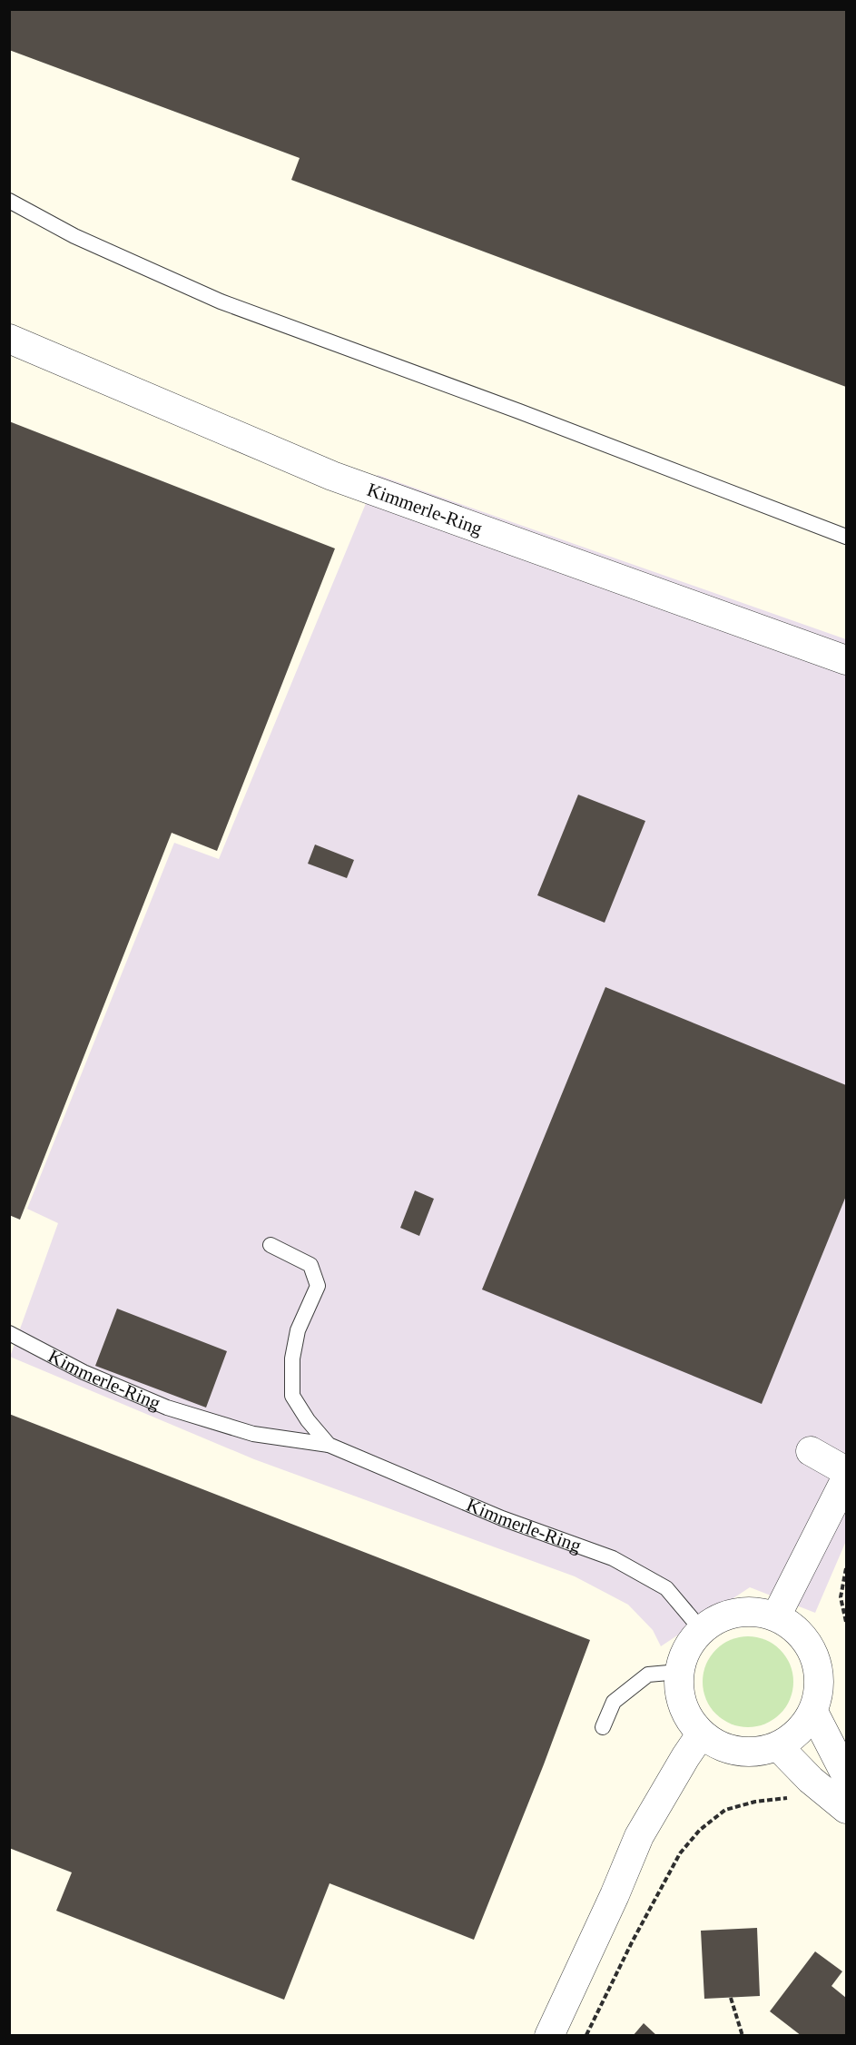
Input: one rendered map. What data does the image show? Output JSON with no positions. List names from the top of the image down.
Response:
{
  "streets": {
    "street": ["Kimmerle-Ring"]
  }
}
